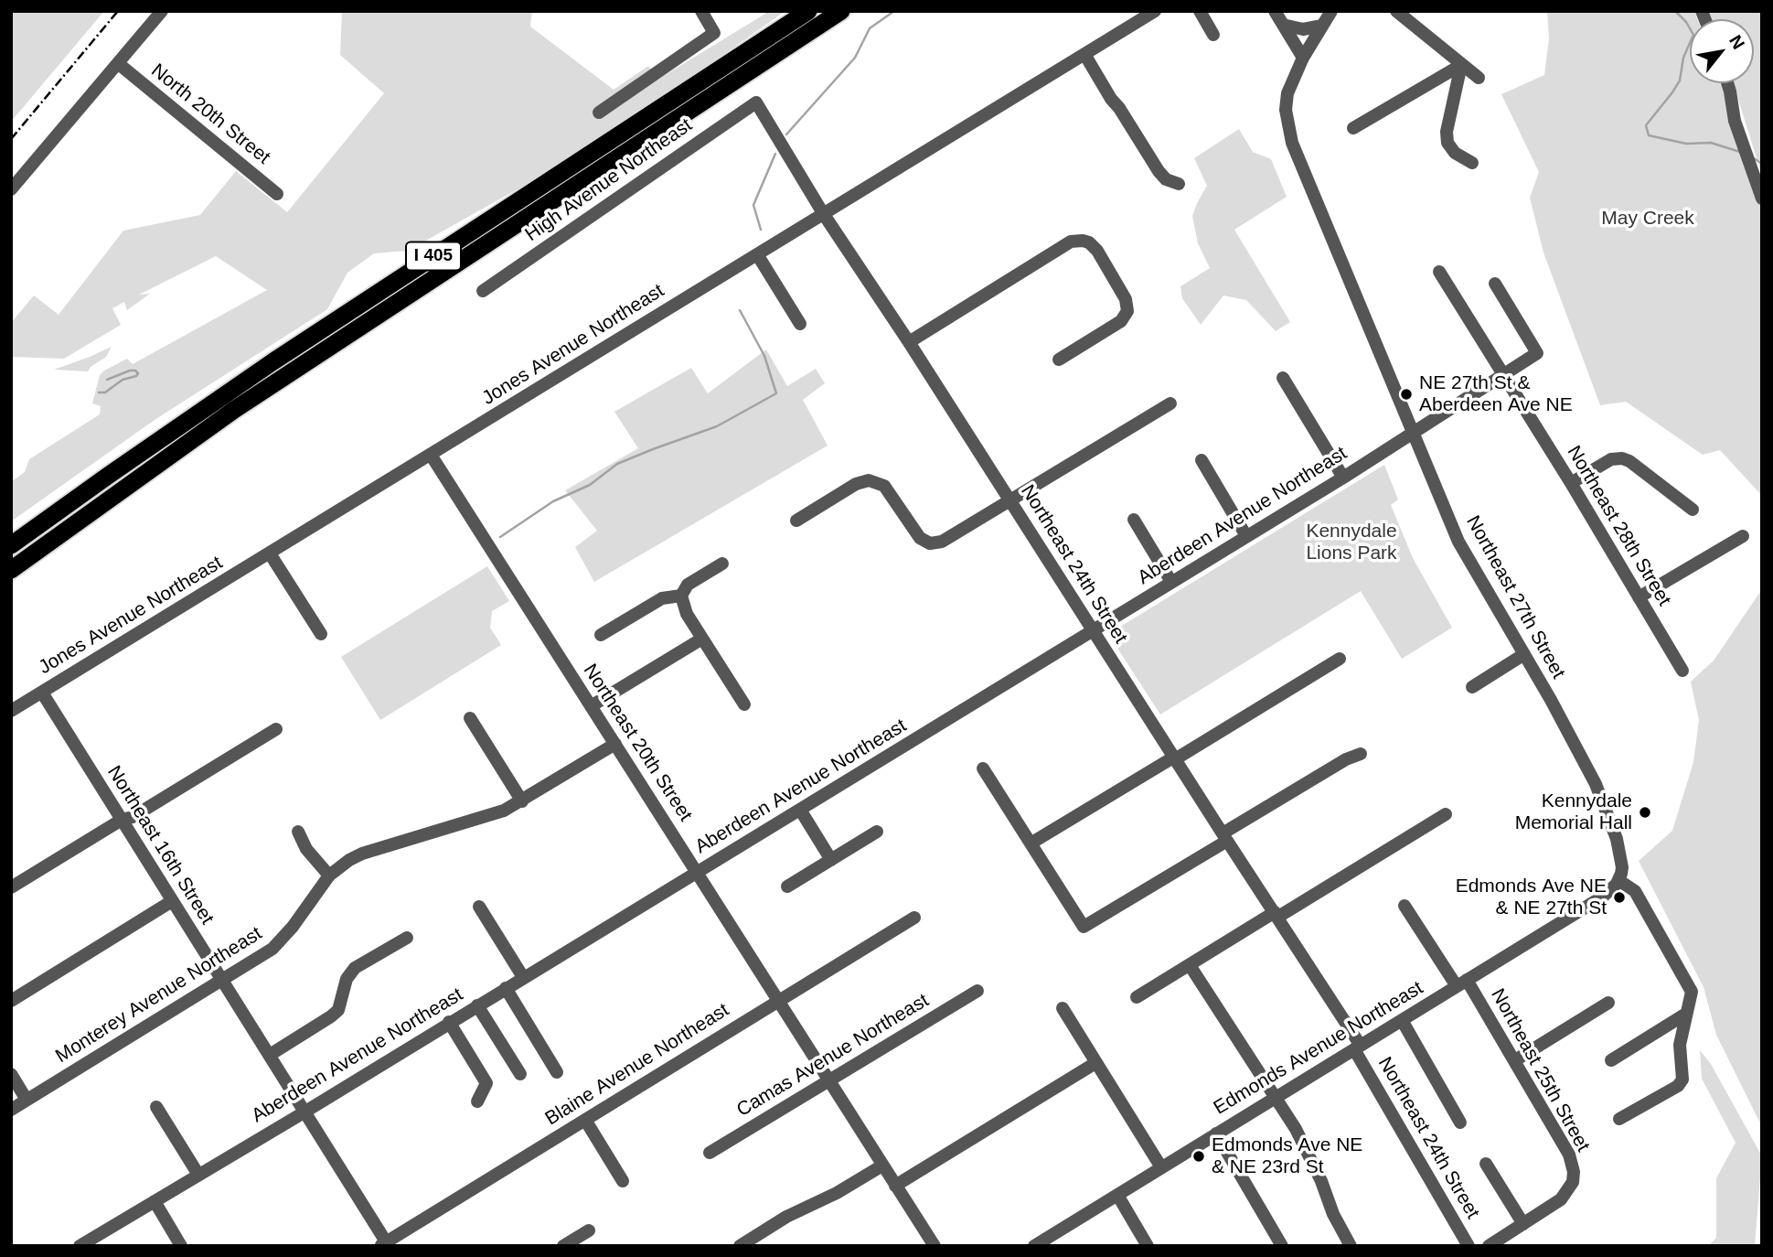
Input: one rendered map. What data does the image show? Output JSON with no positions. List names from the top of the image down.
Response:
{
  "streets": {
    "highway": ["I 405"],
    "street": [
      "North 20th Street",
      "High Avenue Northeast",
      "Jones Avenue Northeast",
      "Aberdeen Avenue Northeast",
      "Northeast 28th Street",
      "Northeast 24th Street",
      "Northeast 27th Street",
      "Northeast 20th Street",
      "Northeast 16th Street",
      "Monterey Avenue Northeast",
      "Edmonds Avenue Northeast",
      "Camas Avenue Northeast",
      "Blaine Avenue Northeast",
      "Northeast 25th Street"
    ]
  },
  "crossings": [
    ["High Avenue Northeast", "Northeast 24th Street"],
    ["Jones Avenue Northeast", "Northeast 24th Street"],
    ["Jones Avenue Northeast", "Northeast 20th Street"],
    ["Jones Avenue Northeast", "Northeast 16th Street"],
    ["Aberdeen Avenue Northeast", "Northeast 28th Street"],
    ["Aberdeen Avenue Northeast", "Northeast 24th Street"],
    ["Aberdeen Avenue Northeast", "Northeast 27th Street"],
    ["Aberdeen Avenue Northeast", "Northeast 20th Street"],
    ["Aberdeen Avenue Northeast", "Northeast 16th Street"],
    ["Northeast 24th Street", "Edmonds Avenue Northeast"],
    ["Northeast 27th Street", "Edmonds Avenue Northeast"],
    ["Northeast 20th Street", "Monterey Avenue Northeast"],
    ["Northeast 20th Street", "Camas Avenue Northeast"],
    ["Northeast 20th Street", "Blaine Avenue Northeast"],
    ["Northeast 16th Street", "Monterey Avenue Northeast"],
    ["Northeast 16th Street", "Blaine Avenue Northeast"],
    ["Edmonds Avenue Northeast", "Northeast 25th Street"]
  ],
  "parks": ["May Creek", "Kennydale Lions Park"],
  "places": [
    "NE 27th St & Aberdeen Ave NE",
    "Kennydale Memorial Hall",
    "Edmonds Ave NE & NE 27th St",
    "Edmonds Ave NE & NE 23rd St"
  ],
  "north": "top right"
}
